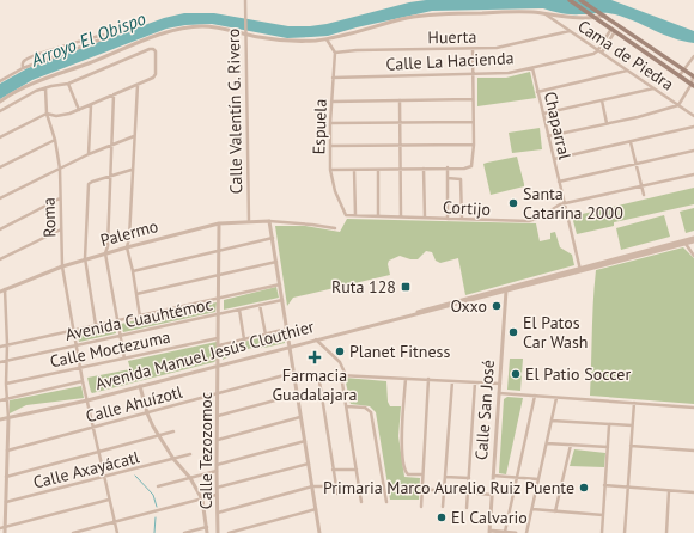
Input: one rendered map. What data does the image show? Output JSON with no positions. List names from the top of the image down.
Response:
{
  "streets": {
    "street": [
      "Huerta",
      "Cama de Piedra",
      "Calle La Hacienda",
      "Calle Valentín G. Rivero",
      "Chaparral",
      "Espuela",
      "Cortijo",
      "Roma",
      "Palermo",
      "Avenida Cuauhtémoc",
      "Calle Moctezuma",
      "Avenida Manuel Jesús Clouthier",
      "Calle Ahuízotl",
      "Calle San José",
      "Calle Tezozomoc",
      "Calle Axayácatl"
    ]
  },
  "crossings": [
    ["Huerta", "Cama de Piedra"],
    ["Huerta", "Espuela"],
    ["Cama de Piedra", "Calle La Hacienda"],
    ["Calle La Hacienda", "Chaparral"],
    ["Calle La Hacienda", "Espuela"],
    ["Calle Valentín G. Rivero", "Palermo"],
    ["Chaparral", "Cortijo"],
    ["Chaparral", "Avenida Manuel Jesús Clouthier"],
    ["Espuela", "Cortijo"],
    ["Roma", "Palermo"],
    ["Roma", "Avenida Cuauhtémoc"],
    ["Roma", "Calle Moctezuma"],
    ["Roma", "Avenida Manuel Jesús Clouthier"],
    ["Roma", "Calle Ahuízotl"],
    ["Roma", "Calle Axayácatl"],
    ["Palermo", "Calle Tezozomoc"],
    ["Avenida Cuauhtémoc", "Calle Tezozomoc"],
    ["Calle Moctezuma", "Calle Tezozomoc"],
    ["Avenida Manuel Jesús Clouthier", "Calle San José"],
    ["Avenida Manuel Jesús Clouthier", "Calle Tezozomoc"],
    ["Calle Ahuízotl", "Calle San José"],
    ["Calle Ahuízotl", "Calle Tezozomoc"]
  ],
  "water": ["Arroyo El Obispo"],
  "places": {
    "other": [
      "Santa Catarina 2000",
      "Oxxo",
      "El Patos Car Wash",
      "Planet Fitness",
      "El Patio Soccer",
      "Primaria Marco Aurelio Ruiz Puente",
      "El Calvario"
    ],
    "transit": ["Ruta 128"],
    "health": ["Farmacia Guadalajara"]
  }
}
